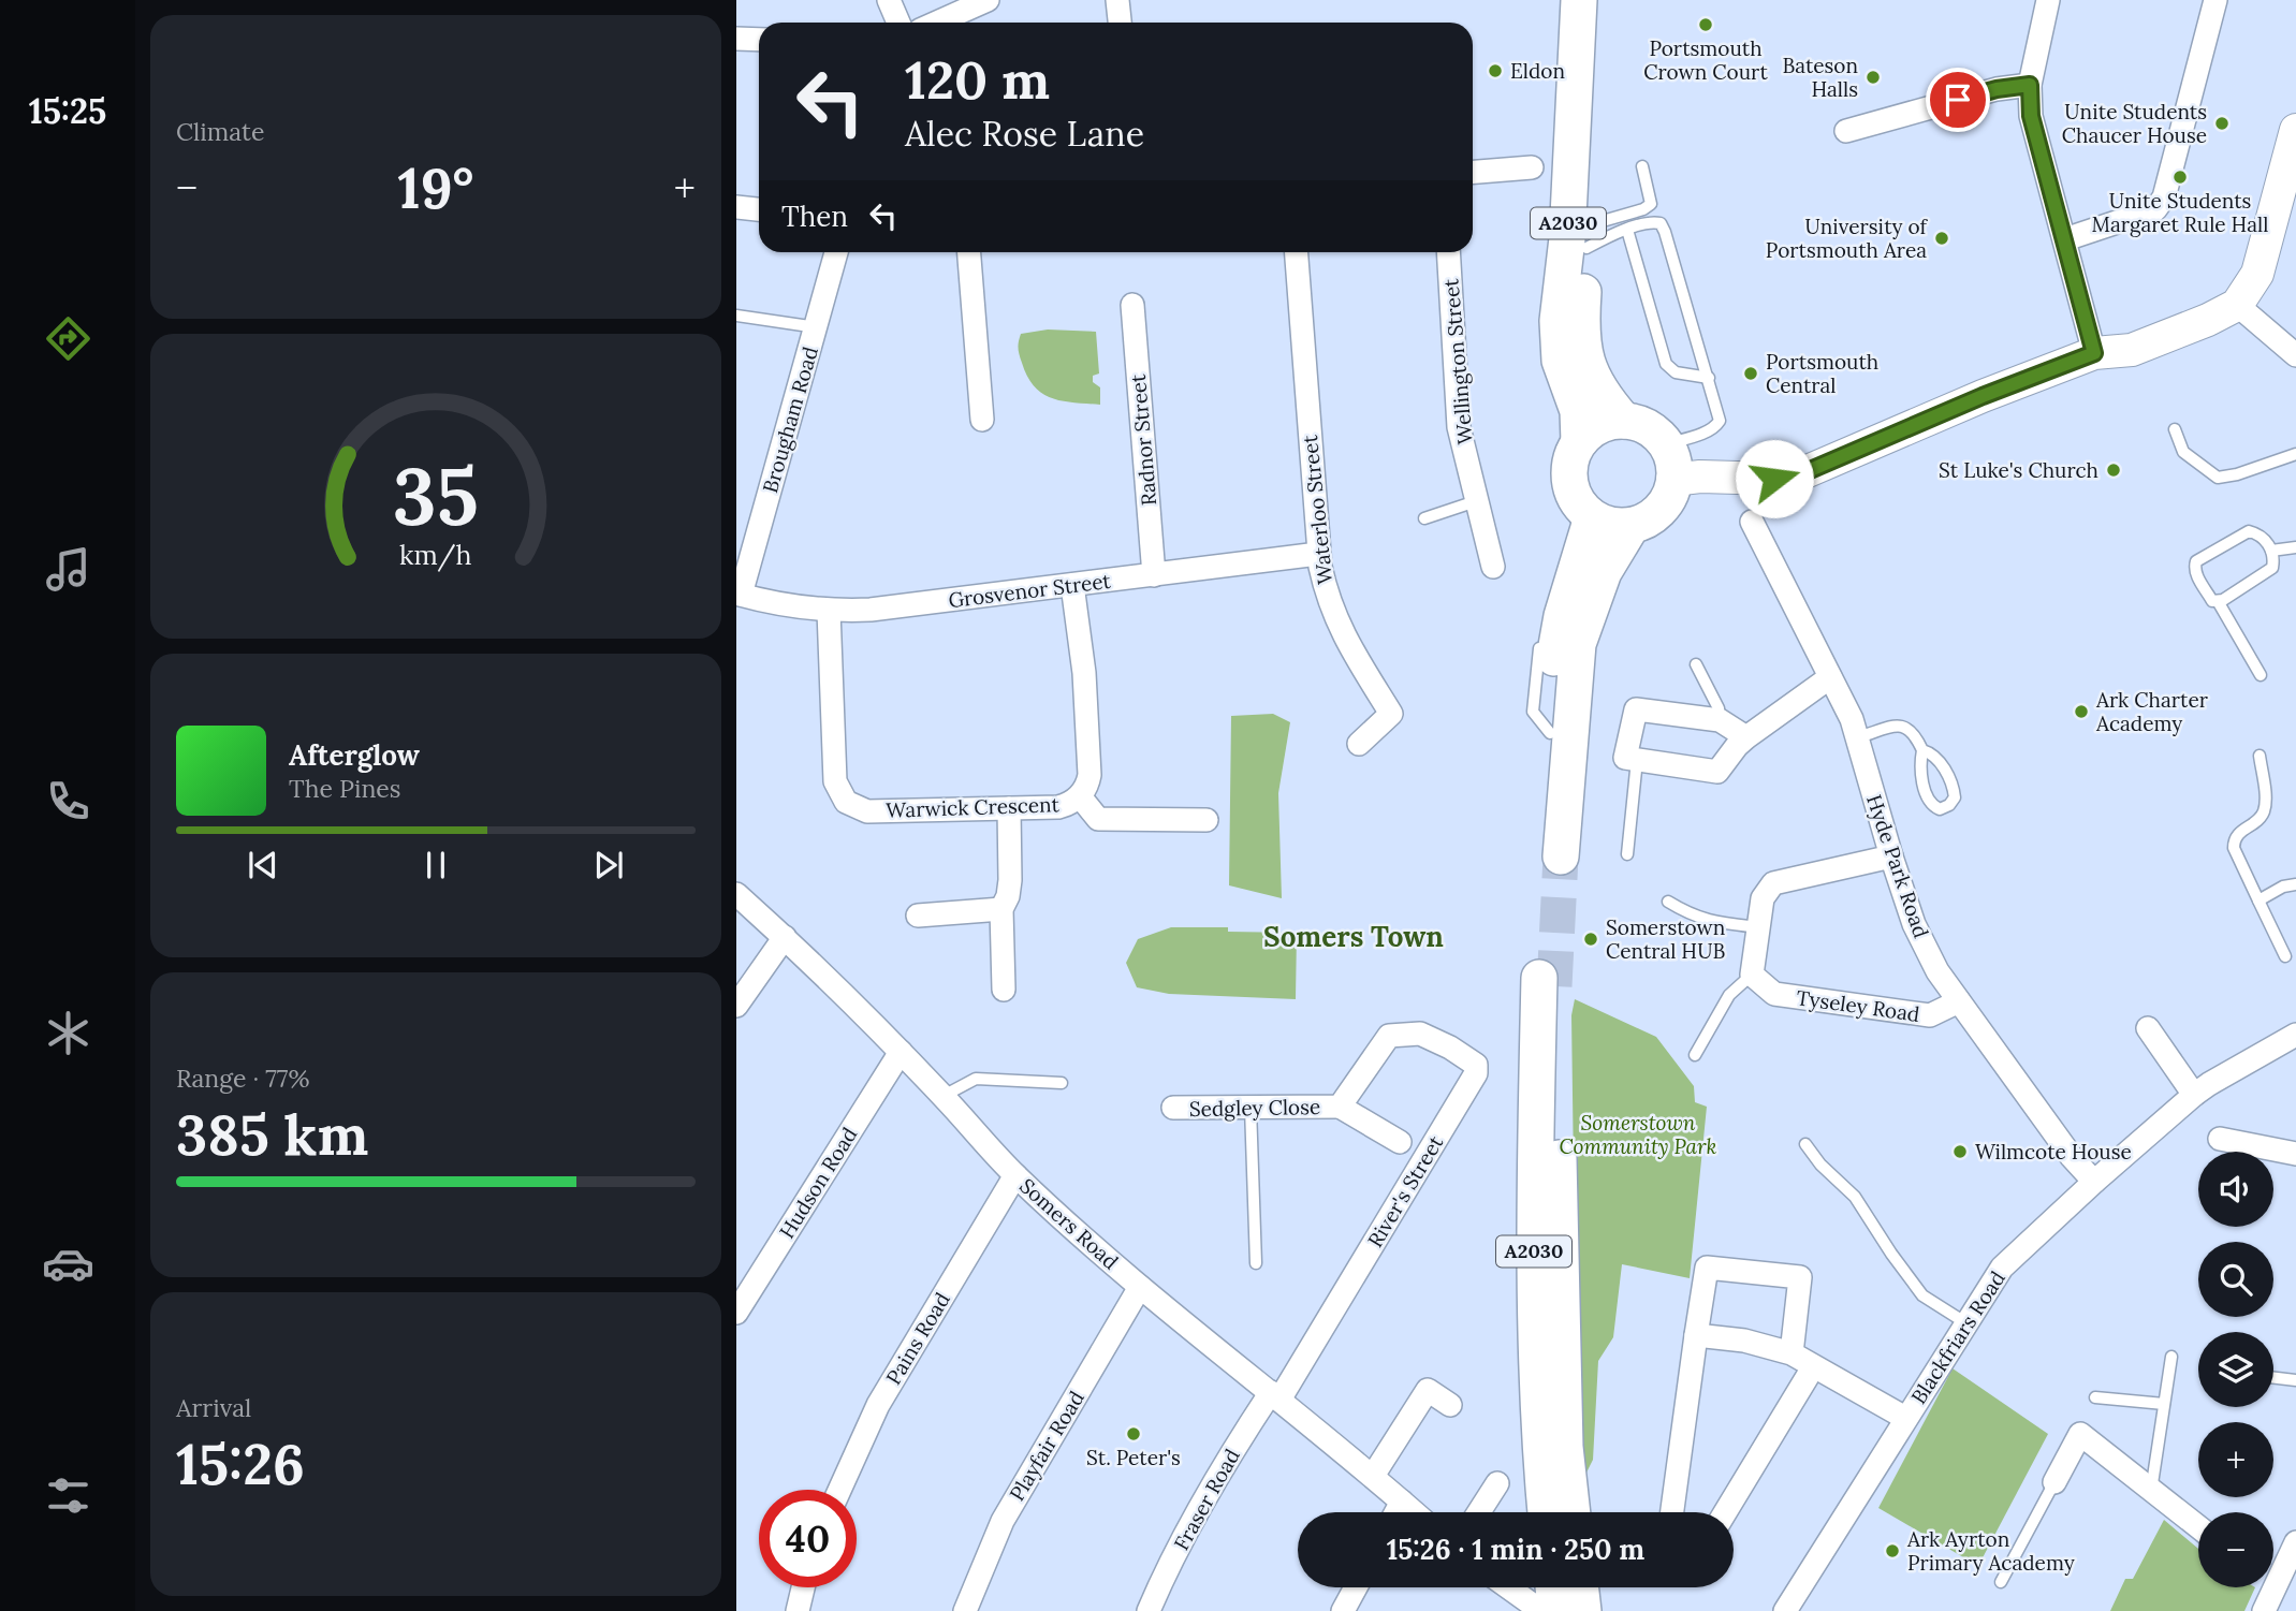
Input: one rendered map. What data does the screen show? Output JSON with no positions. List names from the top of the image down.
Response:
{
  "streets": {
    "main road": ["A2030"],
    "street": [
      "Wellington Street",
      "Brougham Road",
      "Radnor Street",
      "Waterloo Street",
      "Grosvenor Street",
      "Warwick Crescent",
      "Hyde Park Road",
      "Tyseley Road",
      "Sedgley Close",
      "Hudson Road",
      "River's Street",
      "Somers Road",
      "Blackfriars Road",
      "Pains Road",
      "Playfair Road",
      "Fraser Road"
    ]
  },
  "crossings": [
    ["Brougham Road", "Grosvenor Street"],
    ["Radnor Street", "Grosvenor Street"],
    ["Waterloo Street", "Grosvenor Street"],
    ["Grosvenor Street", "Warwick Crescent"],
    ["Hyde Park Road", "Tyseley Road"],
    ["Hyde Park Road", "Blackfriars Road"],
    ["Sedgley Close", "River's Street"],
    ["Hudson Road", "Somers Road"],
    ["River's Street", "Somers Road"],
    ["River's Street", "Fraser Road"],
    ["Somers Road", "Pains Road"],
    ["Somers Road", "Playfair Road"],
    ["Somers Road", "Fraser Road"]
  ],
  "districts": ["Somers Town"],
  "parks": ["Somerstown Community Park"],
  "places": [
    "Portsmouth Crown Court",
    "Eldon",
    "Bateson Halls",
    "Unite Students Chaucer House",
    "Unite Students Margaret Rule Hall",
    "University of Portsmouth Area",
    "Portsmouth Central",
    "St Luke's Church",
    "Ark Charter Academy",
    "Somerstown Central HUB",
    "Wilmcote House",
    "St. Peter's",
    "Ark Ayrton Primary Academy"
  ],
  "page": {
    "tabs": "15:25",
    "tile": [
      "Climate",
      ["Range · 77%", "385 km"],
      ["Arrival", "15:26"]
    ],
    "turn": ["120 m", "Alec Rose Lane"],
    "heat": ["−", "19°", "+"],
    "then": "Then",
    "song": ["Afterglow", "The Pines"],
    "map_buttons": ["+", "−"],
    "limit": "40",
    "trip": "15:26 · 1 min · 250 m",
    "gauge": ["35", "km/h"]
  }
}
